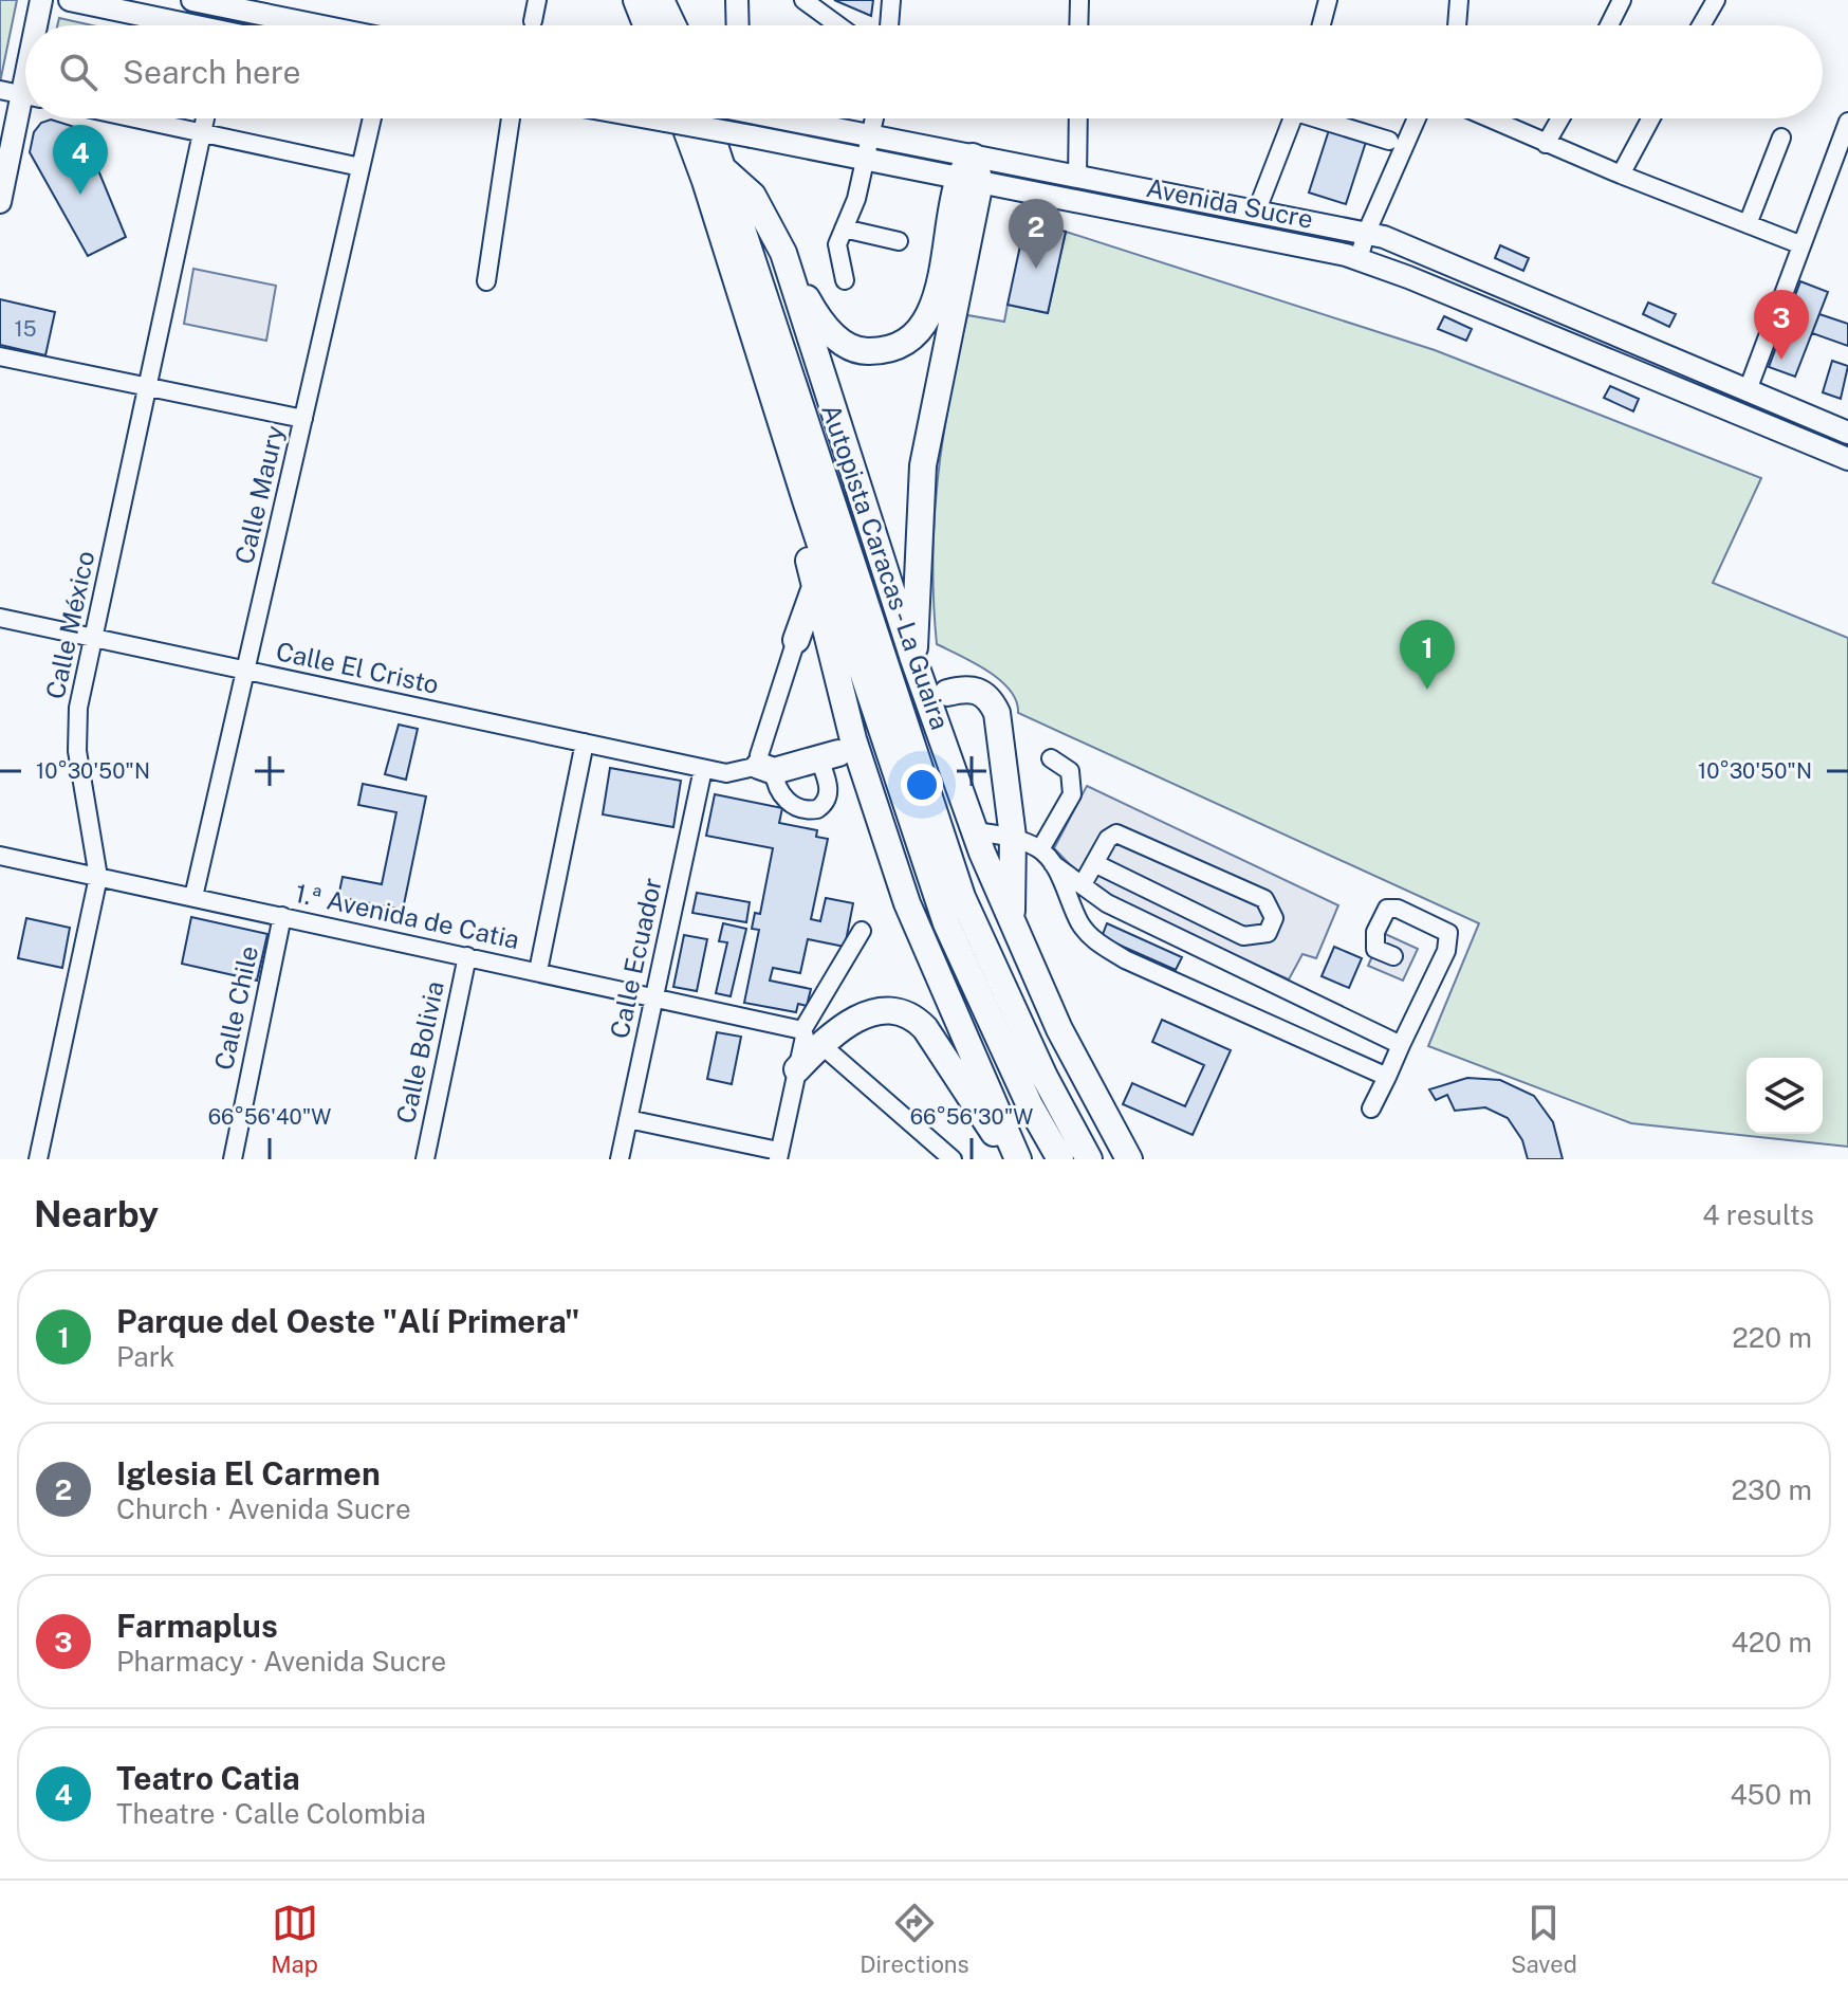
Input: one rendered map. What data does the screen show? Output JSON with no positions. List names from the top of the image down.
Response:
{
  "streets": {
    "highway": ["Autopista Caracas - La Guaira"],
    "main road": ["Avenida Sucre"],
    "street": [
      "Calle Maury",
      "Calle México",
      "Calle El Cristo",
      "1.ª Avenida de Catia",
      "Calle Ecuador",
      "Calle Chile",
      "Calle Bolivia"
    ]
  },
  "crossings": [
    ["Calle Maury", "Calle El Cristo"],
    ["Calle Maury", "1.ª Avenida de Catia"],
    ["Calle México", "Calle El Cristo"],
    ["Calle México", "1.ª Avenida de Catia"],
    ["Calle El Cristo", "Calle Ecuador"],
    ["1.ª Avenida de Catia", "Calle Ecuador"],
    ["1.ª Avenida de Catia", "Calle Chile"],
    ["1.ª Avenida de Catia", "Calle Bolivia"]
  ],
  "house_numbers": ["15"],
  "page": {
    "search": "Search here",
    "pins": [
      "4",
      "2",
      "3",
      "1"
    ],
    "heading": ["Nearby", "4 results"],
    "list": [
      {
        "mark": "1",
        "name": "Parque del Oeste \"Alí Primera\"",
        "note": "Park",
        "value": "220 m"
      },
      {
        "mark": "2",
        "name": "Iglesia El Carmen",
        "note": "Church · Avenida Sucre",
        "value": "230 m"
      },
      {
        "mark": "3",
        "name": "Farmaplus",
        "note": "Pharmacy · Avenida Sucre",
        "value": "420 m"
      },
      {
        "mark": "4",
        "name": "Teatro Catia",
        "note": "Theatre · Calle Colombia",
        "value": "450 m"
      }
    ],
    "nav": ["Map", "Directions", "Saved"]
  },
  "coordinates": ["10°30'50\"N", "66°56'40\"W", "66°56'30\"W"]
}
